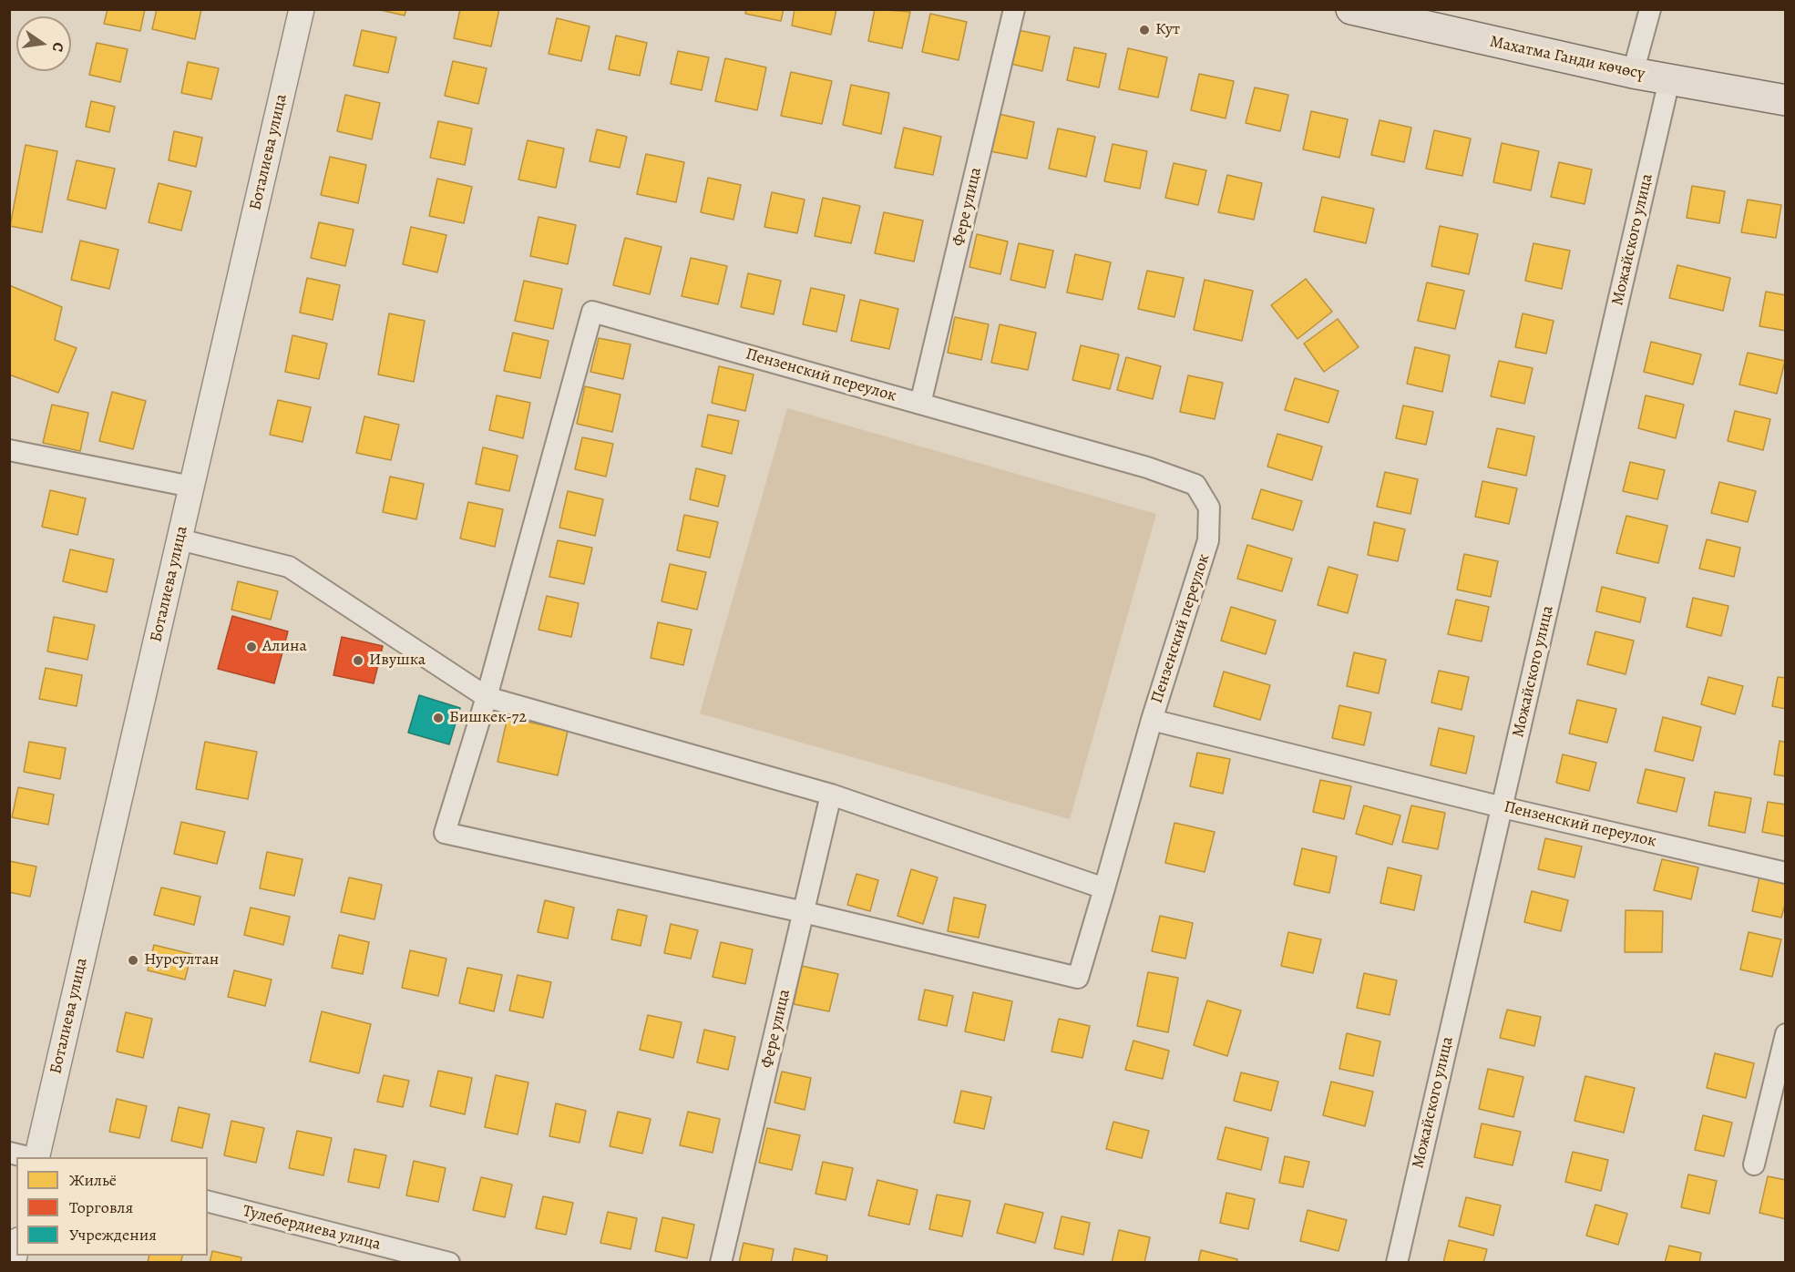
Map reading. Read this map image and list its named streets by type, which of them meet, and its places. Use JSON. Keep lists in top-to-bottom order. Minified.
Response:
{"streets":{"main road":["Махатма Ганди көчөсү"],"street":["Боталиева улица","Фере улица","Можайского улица","Пензенский переулок","Тулебердиева улица"]},"crossings":[["Махатма Ганди көчөсү","Можайского улица"],["Фере улица","Пензенский переулок"],["Можайского улица","Пензенский переулок"]],"places":["Кут","Алина","Ивушка","Бишкек-72","Нурсултан"],"legend":["Жильё","Торговля","Учреждения"],"north":"right"}
